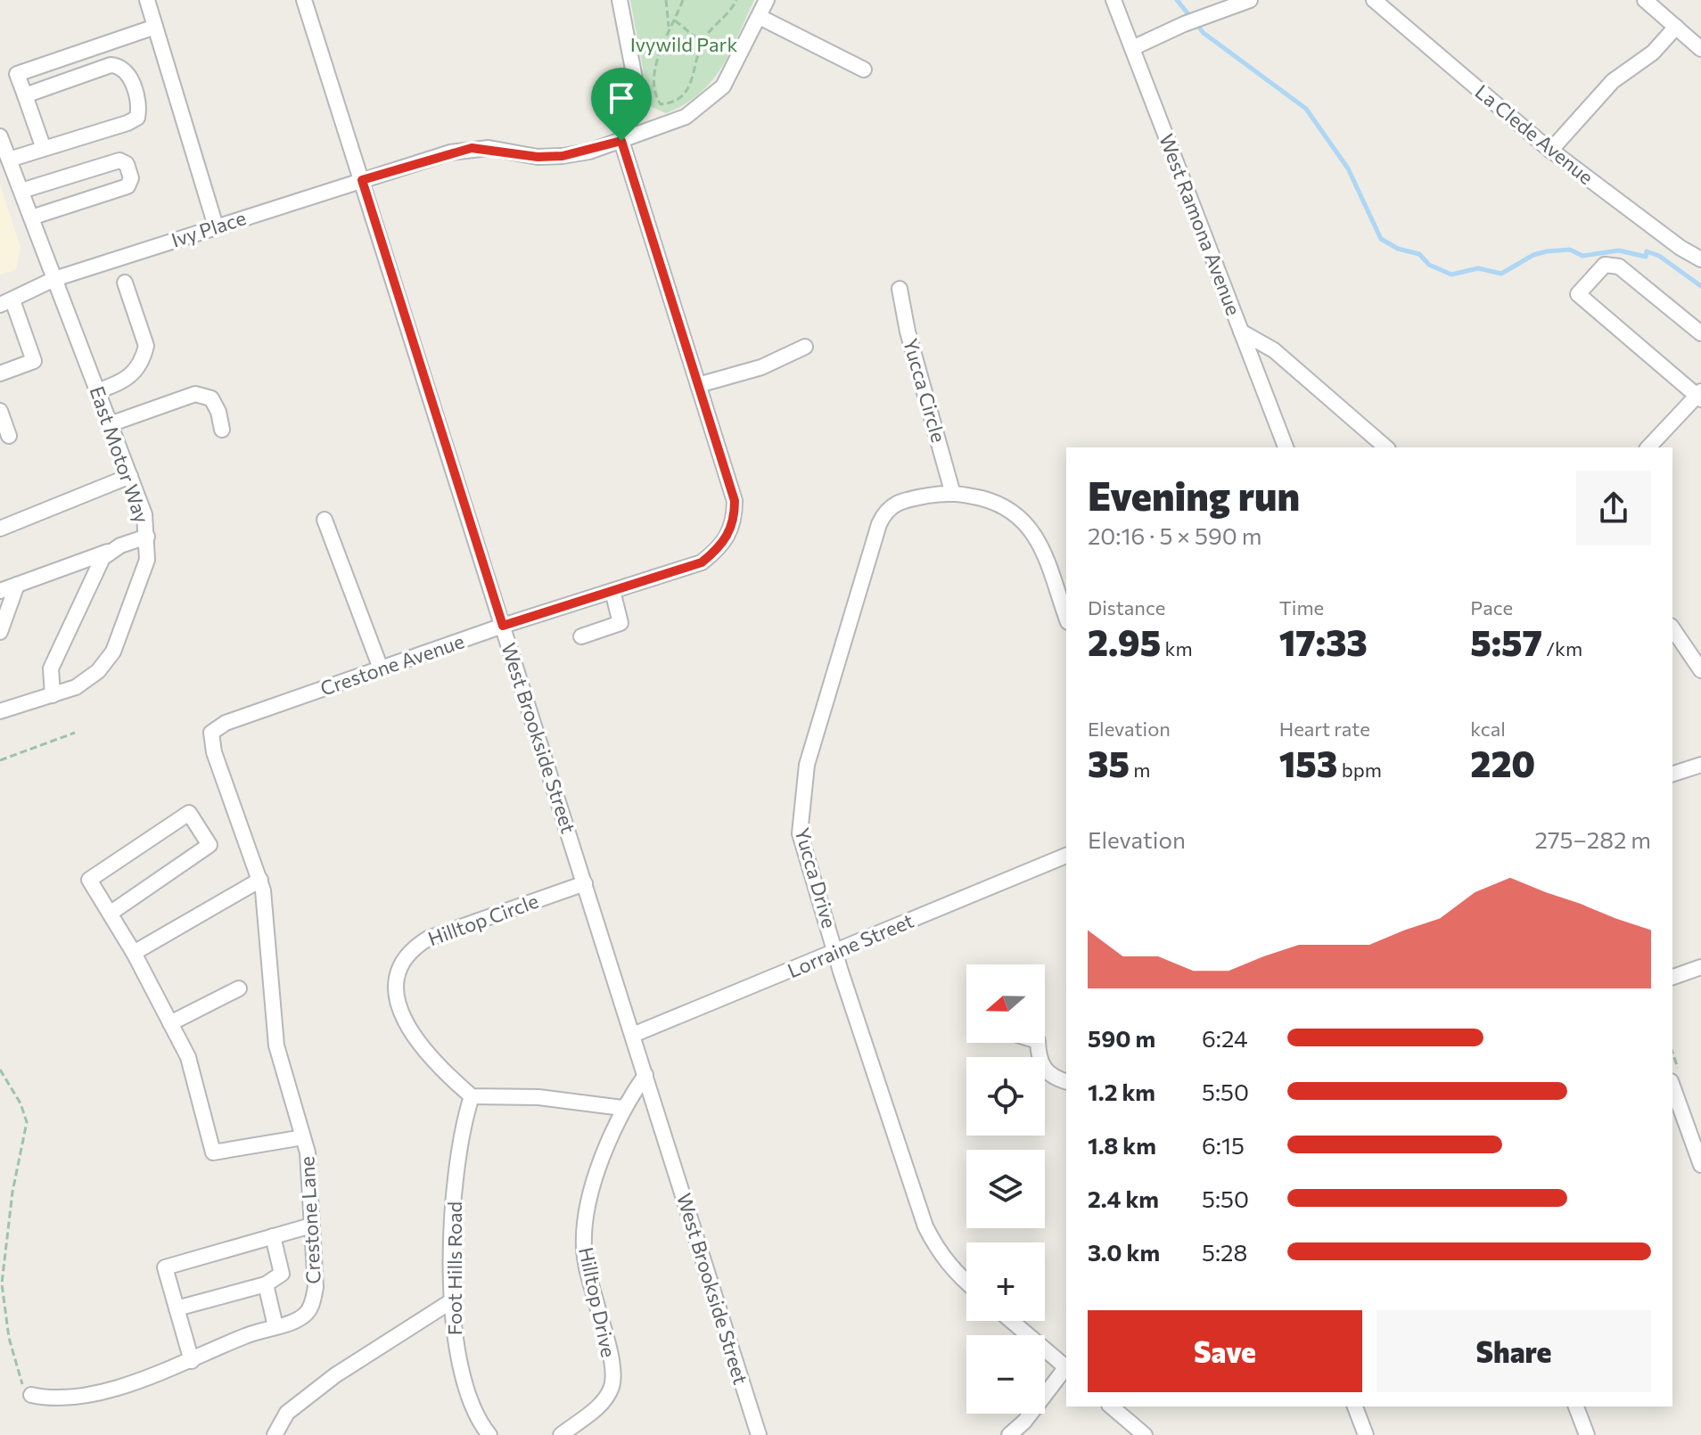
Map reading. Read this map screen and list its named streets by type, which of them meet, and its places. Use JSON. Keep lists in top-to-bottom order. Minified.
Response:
{"streets":{"street":["La Clede Avenue","West Ramona Avenue","Ivy Place","Yucca Circle","East Motor Way","Crestone Avenue","West Brookside Street","Yucca Drive","Hilltop Circle","Lorraine Street","Crestone Lane","Foot Hills Road","Hilltop Drive"]},"crossings":[["Ivy Place","East Motor Way"],["Ivy Place","West Brookside Street"],["Yucca Circle","Yucca Drive"],["Crestone Avenue","West Brookside Street"],["Crestone Avenue","Crestone Lane"],["West Brookside Street","Hilltop Circle"],["West Brookside Street","Lorraine Street"],["West Brookside Street","Hilltop Drive"],["Yucca Drive","Lorraine Street"],["Hilltop Circle","Foot Hills Road"]],"parks":["Ivywild Park"],"north":"left","page":{"heading":["Evening run","20:16 · 5 × 590 m"],"stats":[["Distance","2.95 km"],["Time","17:33"],["Pace","5:57 /km"],["Elevation","35 m"],["Heart rate","153 bpm"],["kcal","220"]],"chart":["Elevation","275–282 m"],"map_buttons":["+","−"],"list":[{"name":"590 m","note":"6:24"},{"name":"1.2 km","note":"5:50"},{"name":"1.8 km","note":"6:15"},{"name":"2.4 km","note":"5:50"},{"name":"3.0 km","note":"5:28"}],"buttons":["Save","Share"]}}
